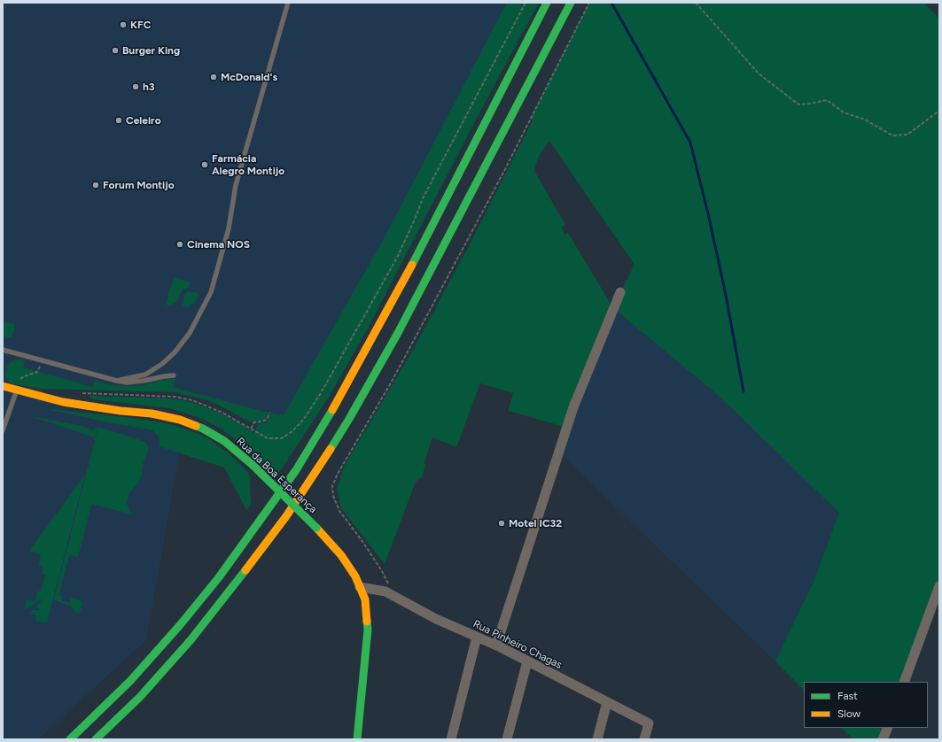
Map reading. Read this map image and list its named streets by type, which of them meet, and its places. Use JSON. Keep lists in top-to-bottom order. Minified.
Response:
{"streets":{"main road":["Rua da Boa Esperança"],"street":["Rua Pinheiro Chagas"]},"crossings":[["Rua da Boa Esperança","Rua Pinheiro Chagas"]],"places":["KFC","Burger King","McDonald's","h3","Celeiro","Farmácia Alegro Montijo","Forum Montijo","Cinema NOS","Motel IC32"],"legend":["Fast","Slow"]}
